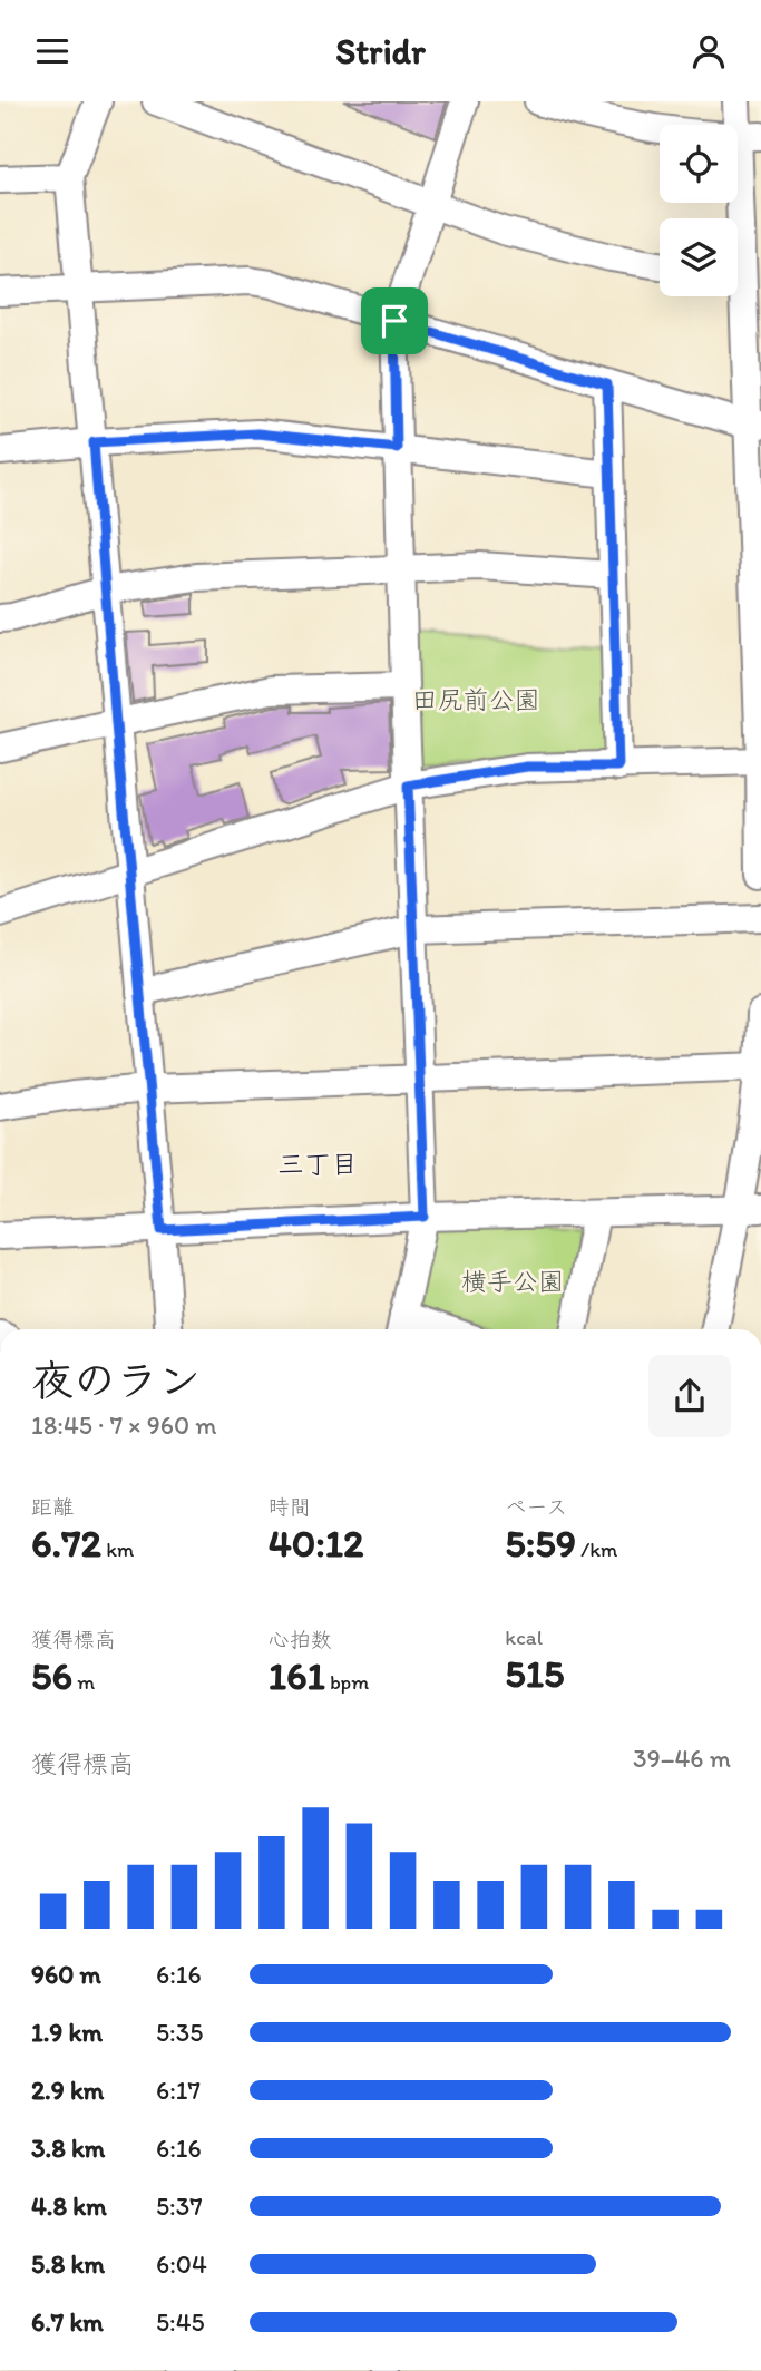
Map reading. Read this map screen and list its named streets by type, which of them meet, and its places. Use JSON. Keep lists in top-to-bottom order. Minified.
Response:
{"districts":["三丁目"],"parks":["田尻前公園","横手公園"],"page":{"header":"Stridr","heading":["夜のラン","18:45 · 7 × 960 m"],"stats":[["距離","6.72 km"],["時間","40:12"],["ペース","5:59 /km"],["獲得標高","56 m"],["心拍数","161 bpm"],["kcal","515"]],"chart":["獲得標高","39–46 m"],"list":[{"name":"960 m","note":"6:16"},{"name":"1.9 km","note":"5:35"},{"name":"2.9 km","note":"6:17"},{"name":"3.8 km","note":"6:16"},{"name":"4.8 km","note":"5:37"},{"name":"5.8 km","note":"6:04"},{"name":"6.7 km","note":"5:45"}]}}
